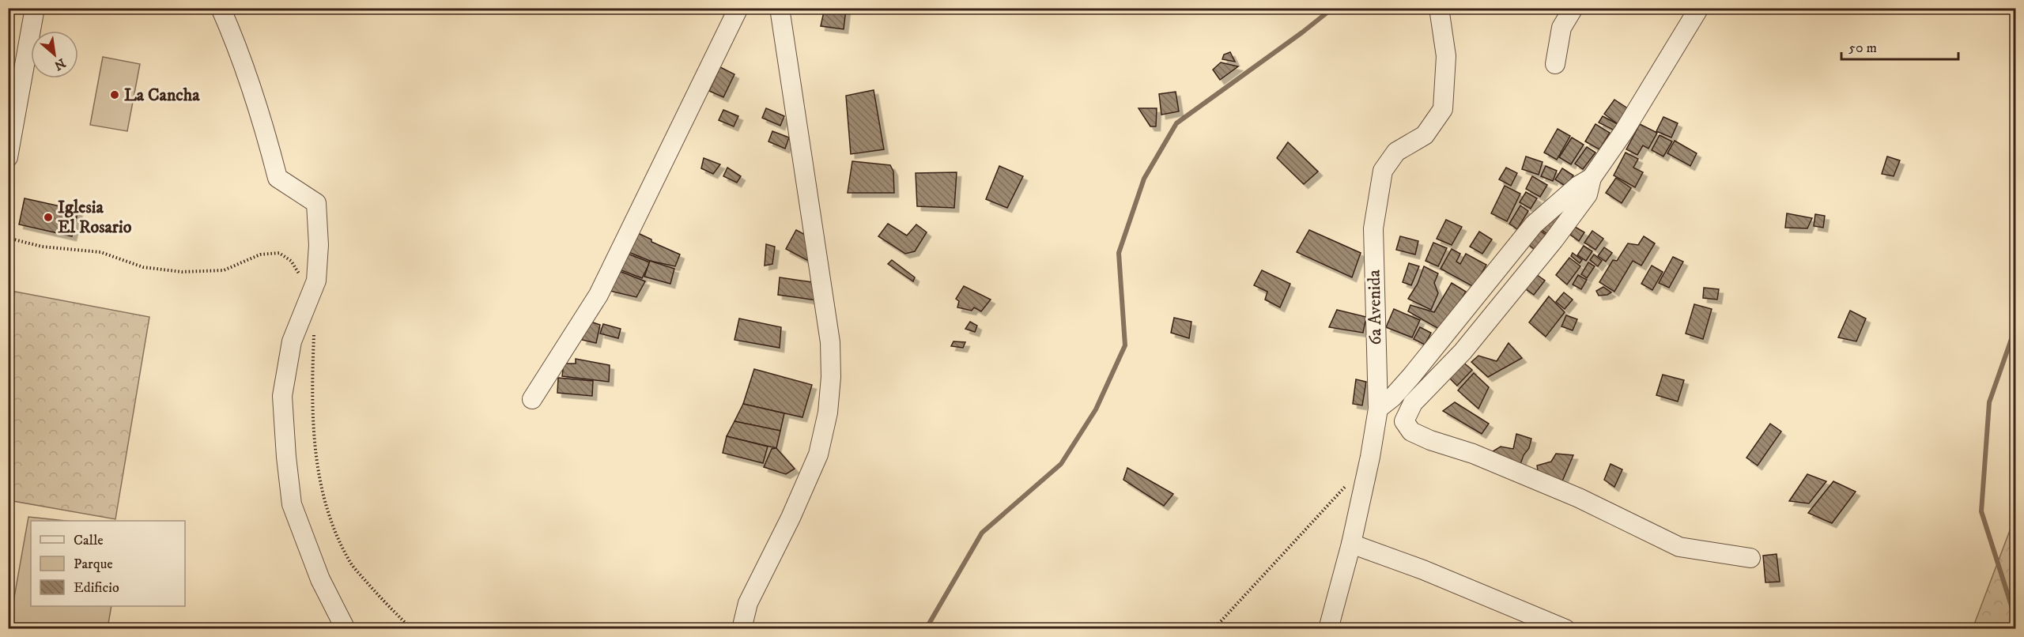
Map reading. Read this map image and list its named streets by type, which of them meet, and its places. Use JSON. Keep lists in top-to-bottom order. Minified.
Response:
{"streets":{"street":["6a Avenida"]},"places":["La Cancha","Iglesia El Rosario"],"legend":["Calle","Parque","Edificio"],"scale_bar":"50 m","north":"bottom right"}
